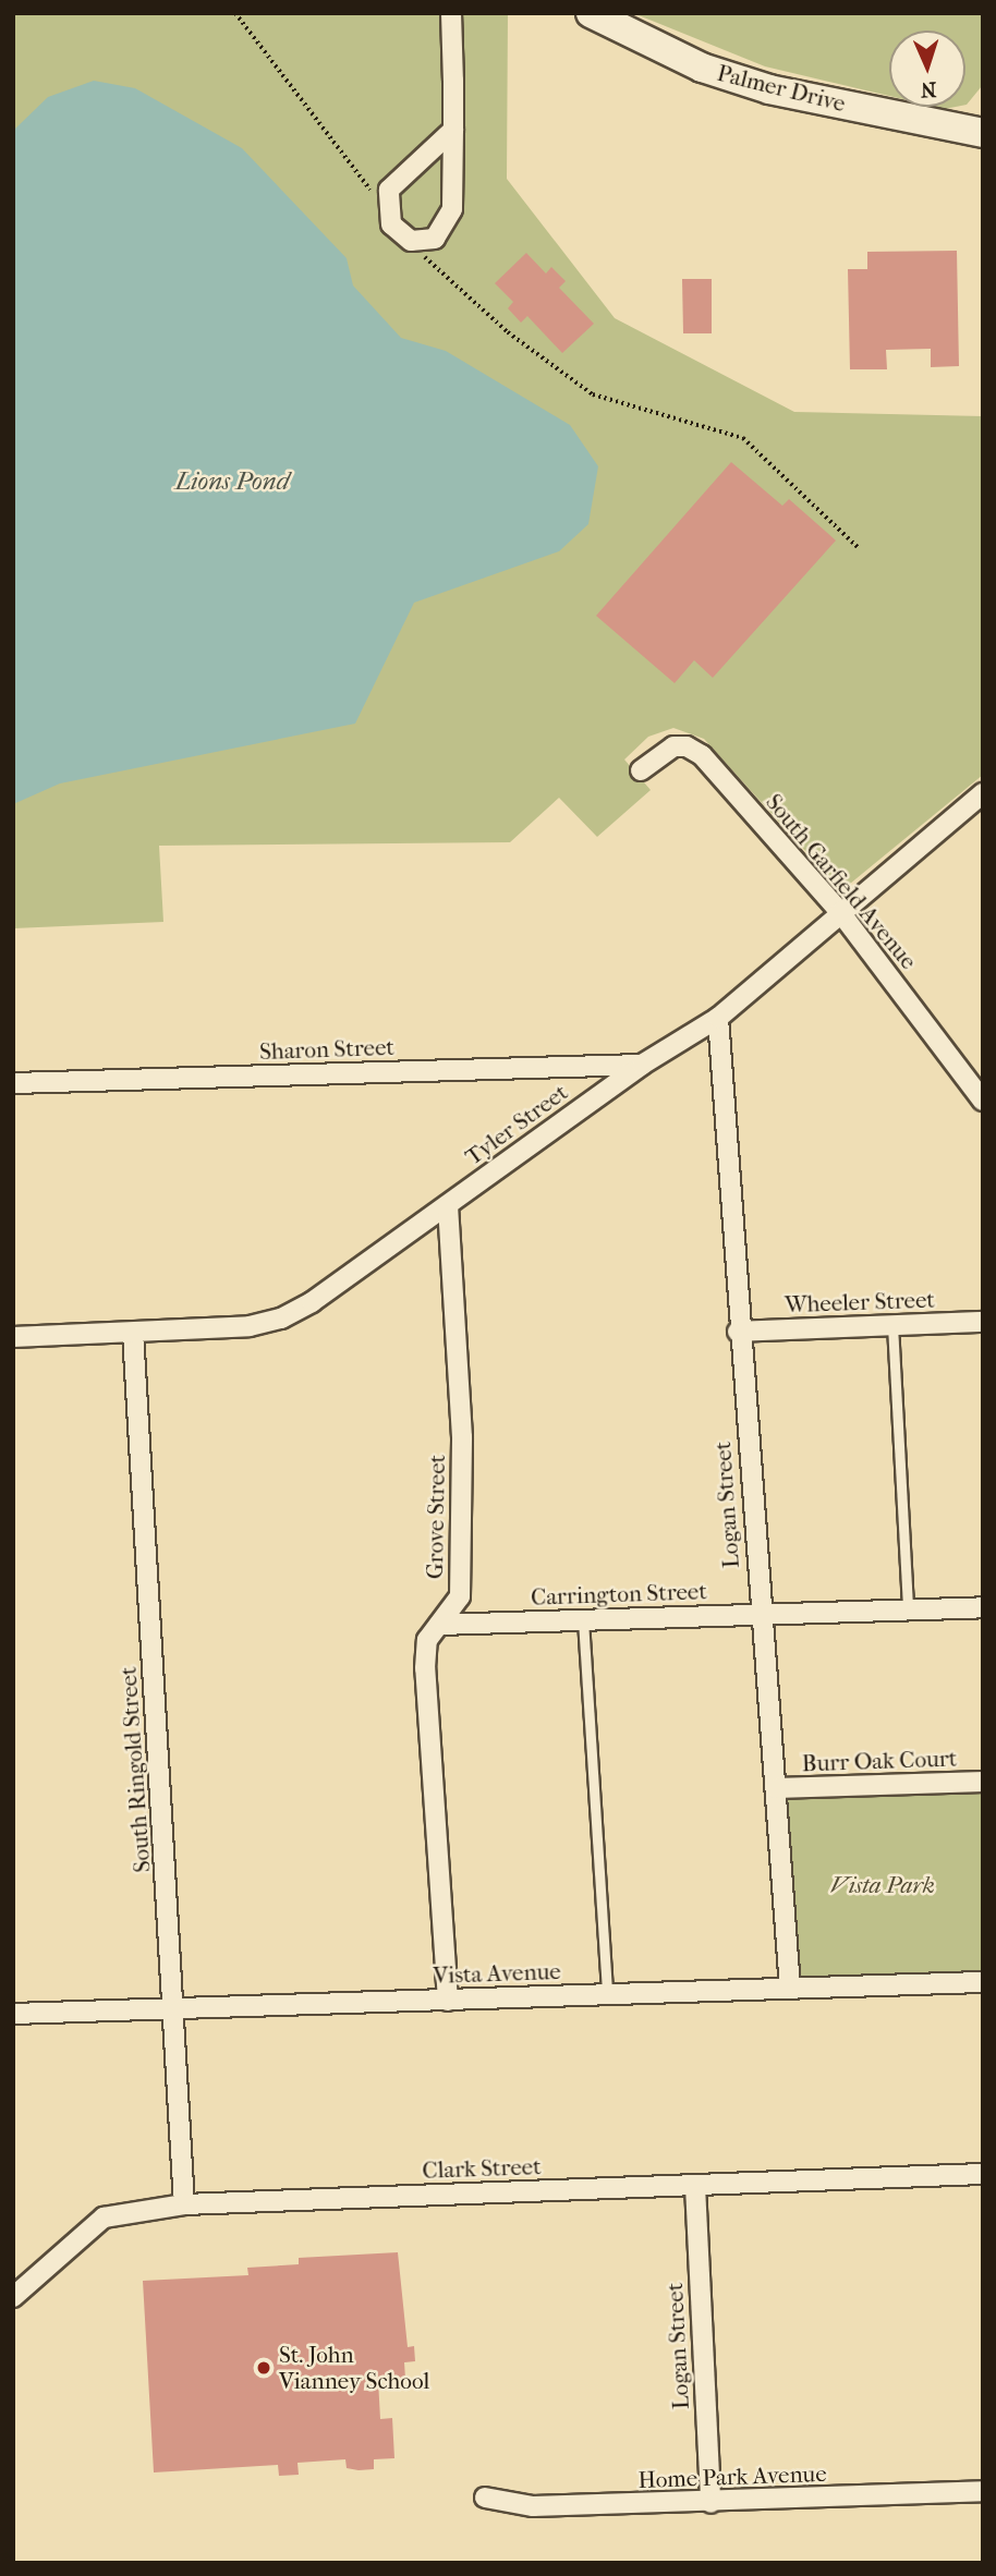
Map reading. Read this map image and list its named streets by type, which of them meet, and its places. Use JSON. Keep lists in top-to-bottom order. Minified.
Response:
{"streets":{"street":["Palmer Drive","South Garfield Avenue","Sharon Street","Tyler Street","Wheeler Street","Logan Street","Grove Street","Carrington Street","Burr Oak Court","South Ringold Street","Vista Avenue","Clark Street","Home Park Avenue"]},"crossings":[["South Garfield Avenue","Tyler Street"],["Sharon Street","Tyler Street"],["Tyler Street","Logan Street"],["Tyler Street","Grove Street"],["Tyler Street","South Ringold Street"],["Wheeler Street","Logan Street"],["Logan Street","Carrington Street"],["Logan Street","Burr Oak Court"],["Logan Street","Vista Avenue"],["Logan Street","Clark Street"],["Logan Street","Home Park Avenue"],["Grove Street","Carrington Street"],["Grove Street","Vista Avenue"],["South Ringold Street","Vista Avenue"],["South Ringold Street","Clark Street"]],"water":["Lions Pond"],"parks":["Vista Park"],"places":["St. John Vianney School"],"north":"bottom"}
